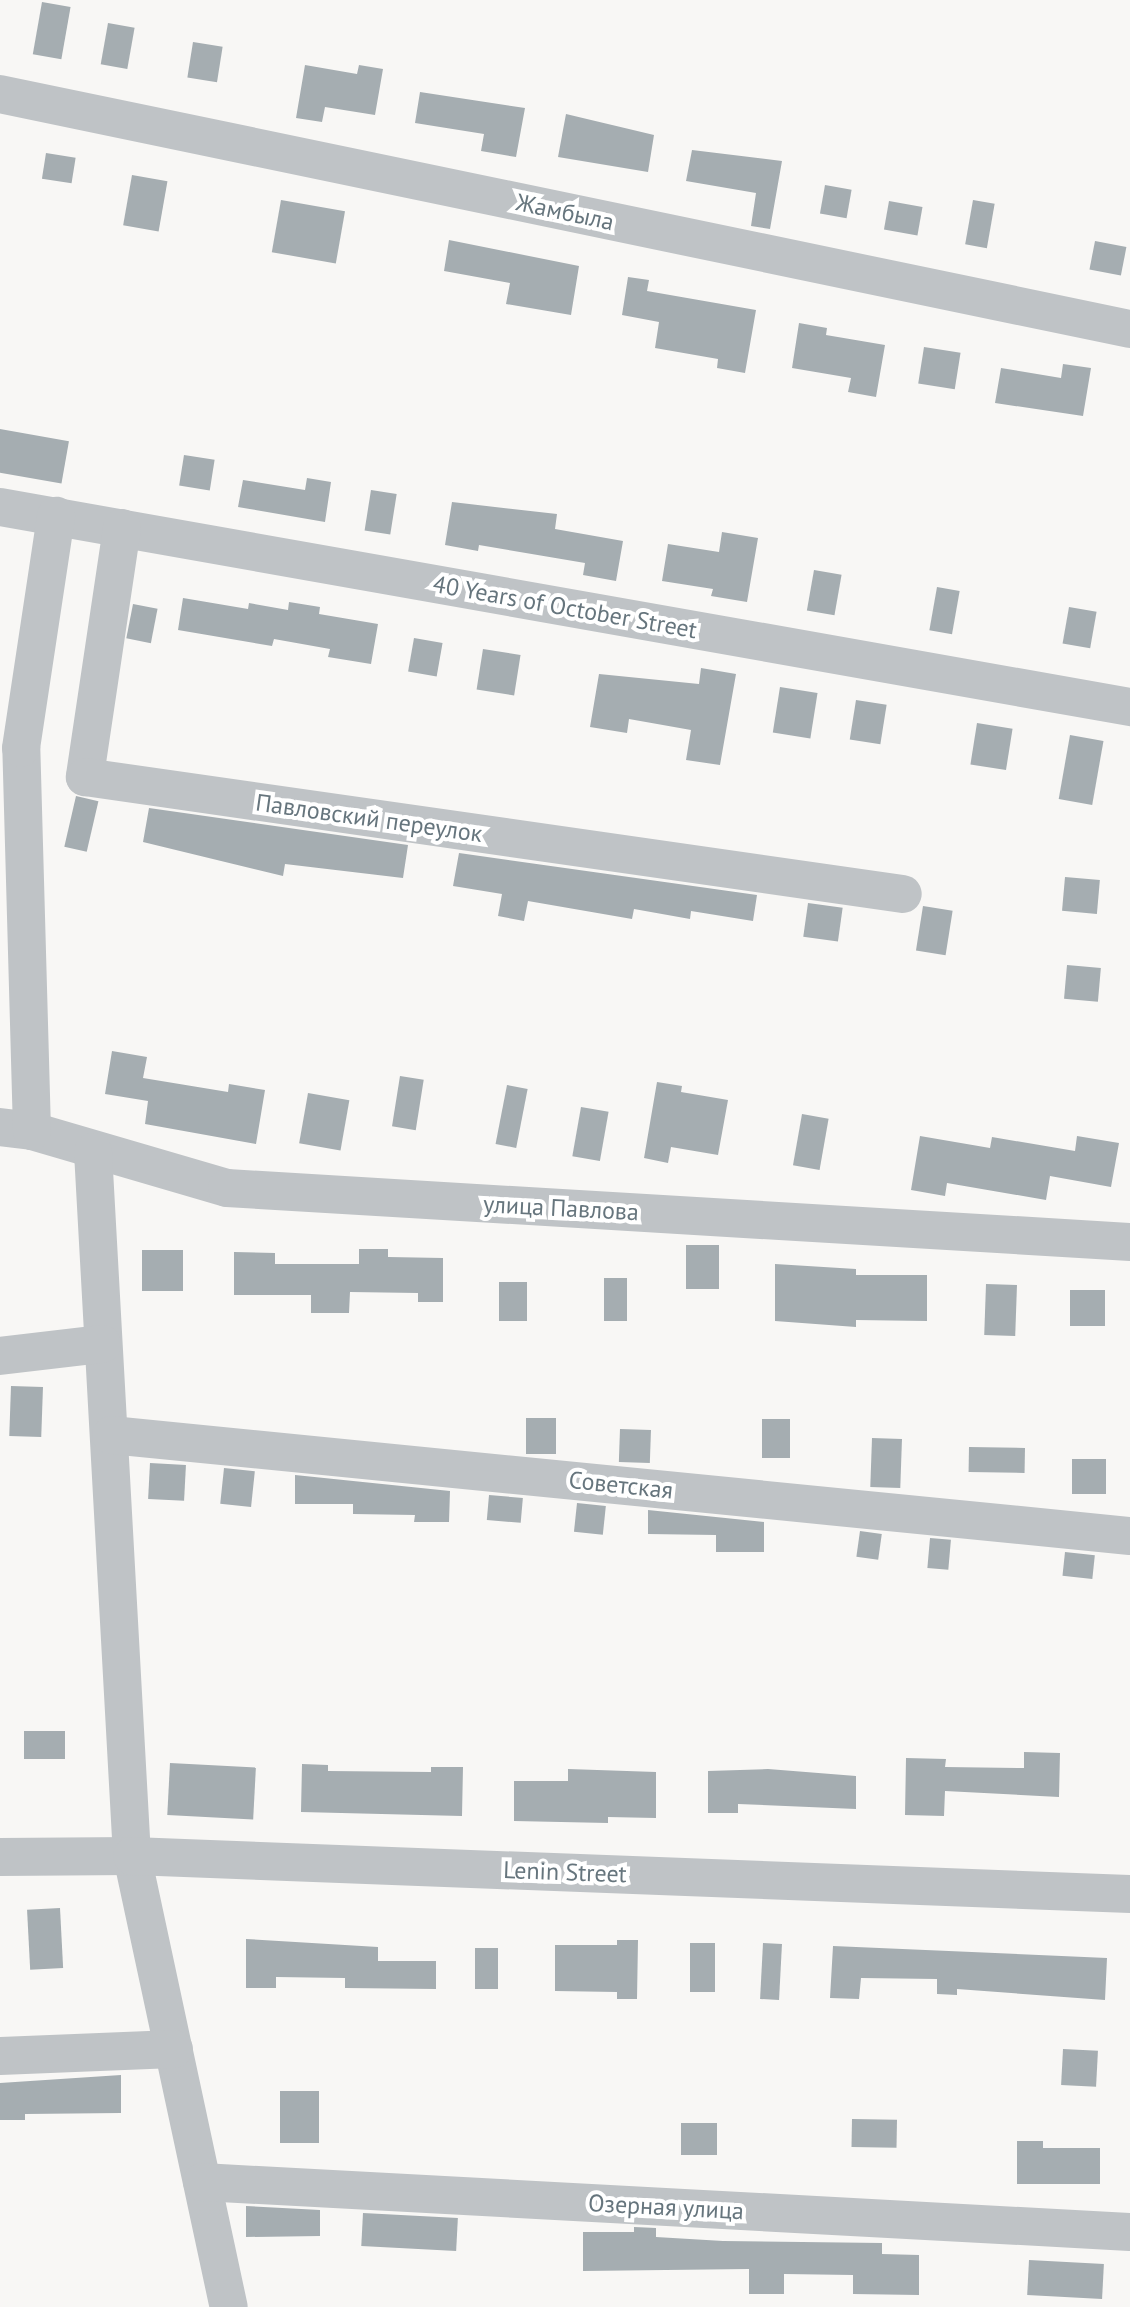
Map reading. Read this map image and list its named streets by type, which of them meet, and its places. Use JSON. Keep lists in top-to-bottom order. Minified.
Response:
{"streets":{"street":["Жамбыла","40 Years of October Street","Павловский переулок","улица Павлова","Советская","Lenin Street","Озерная улица"]},"crossings":[["40 Years of October Street","Павловский переулок"]]}
